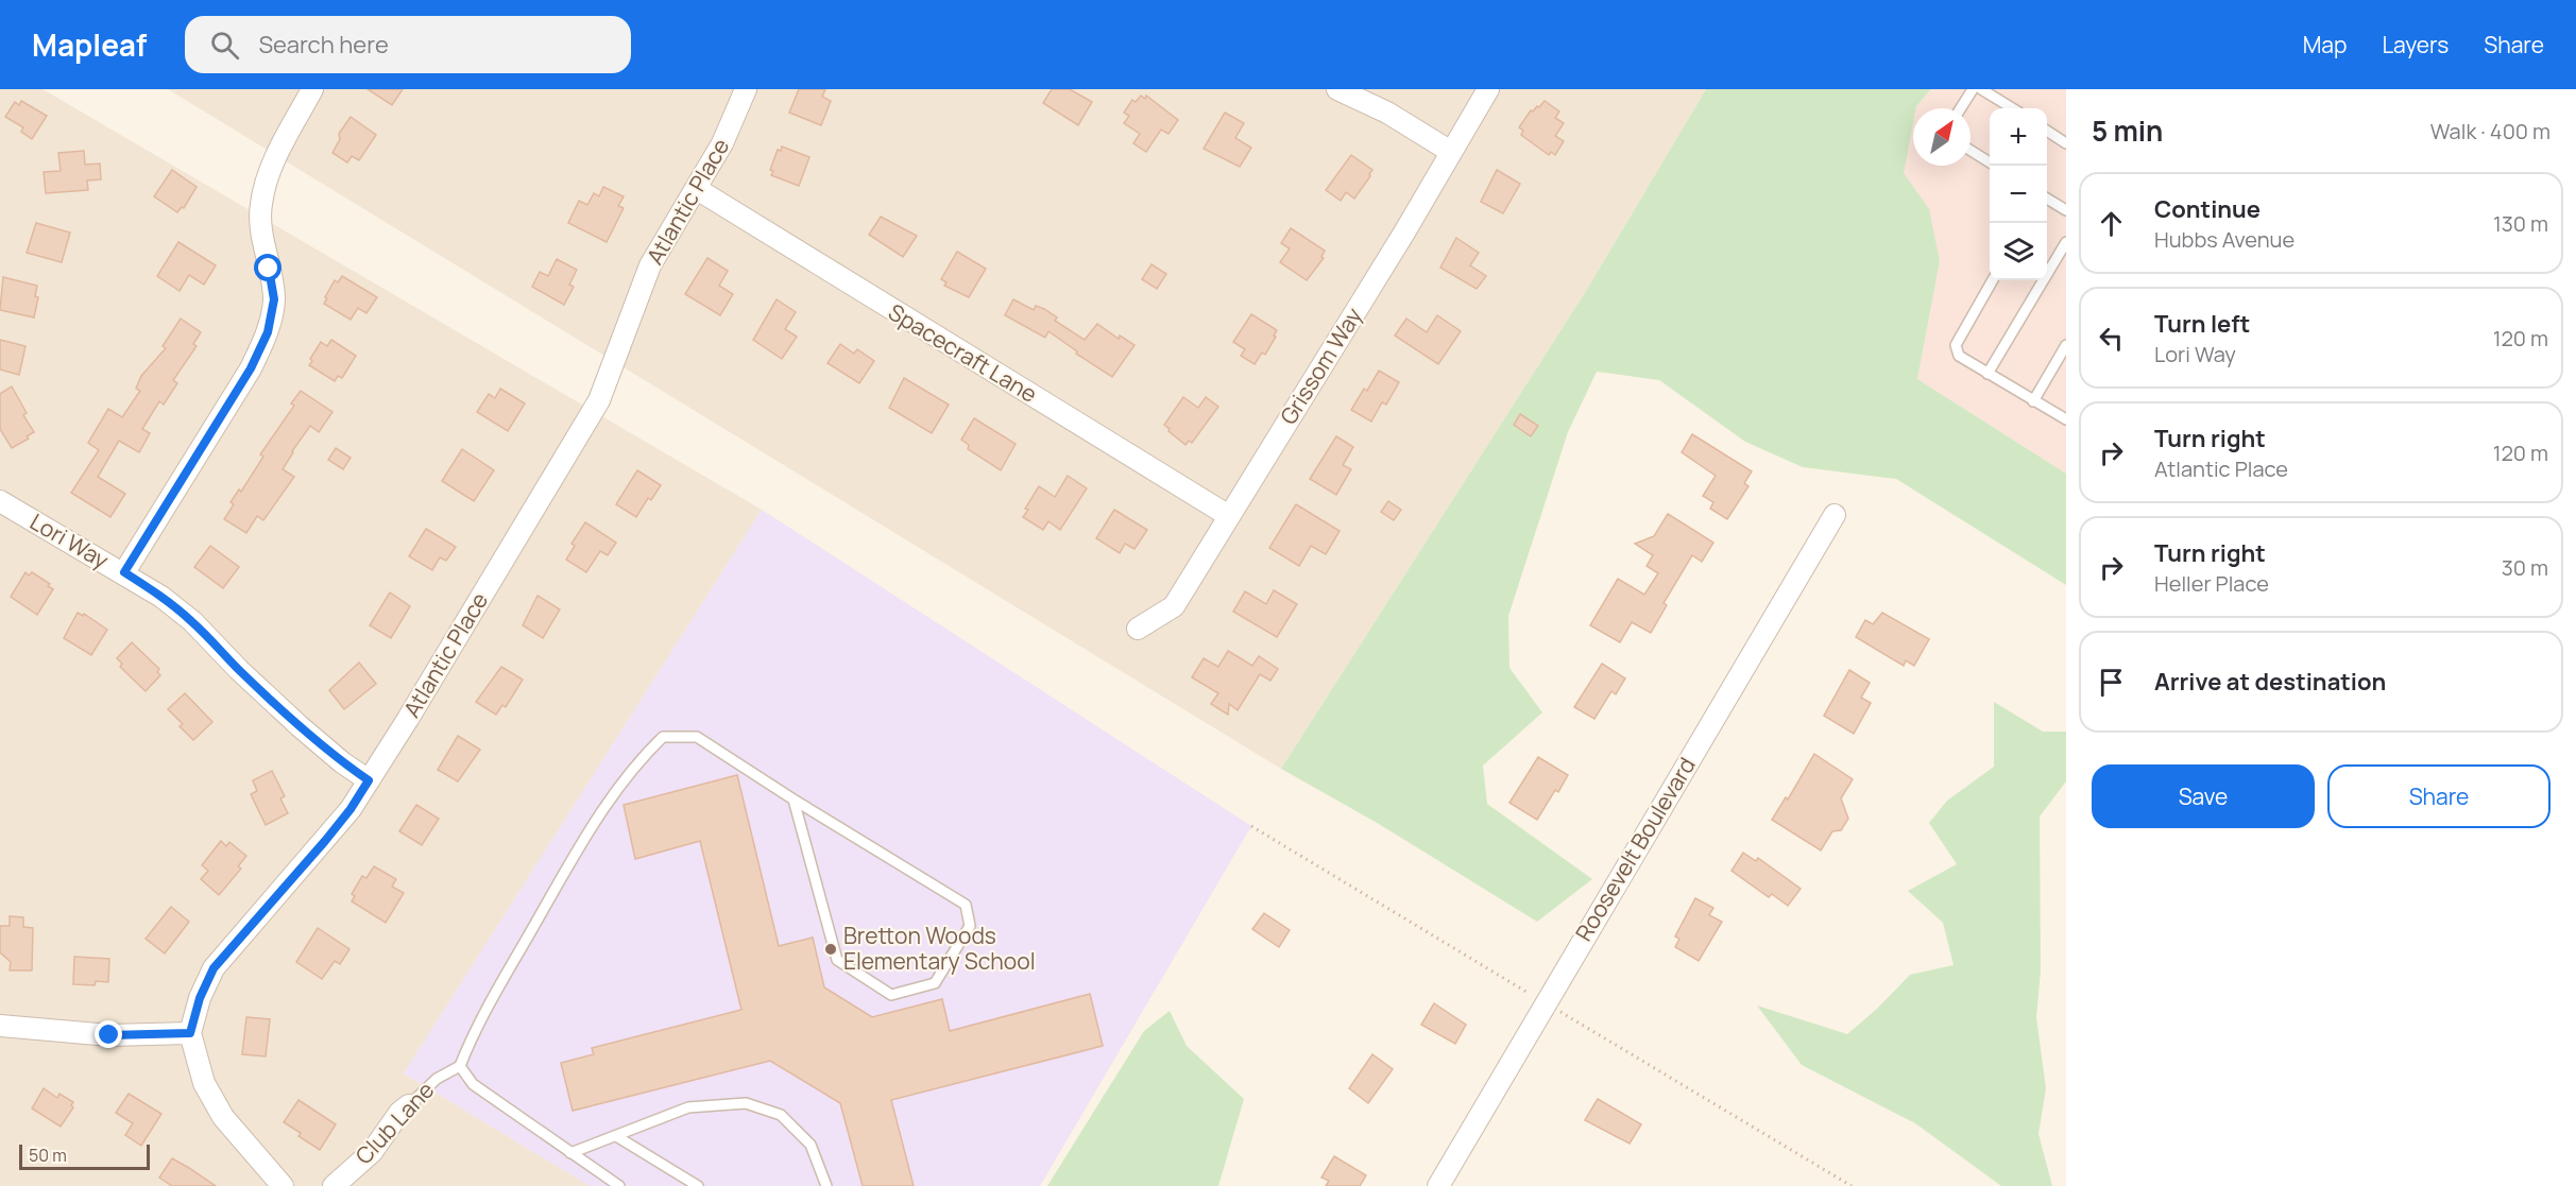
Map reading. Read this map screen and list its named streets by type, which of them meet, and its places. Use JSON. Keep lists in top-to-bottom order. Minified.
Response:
{"streets":{"street":["Atlantic Place","Spacecraft Lane","Grissom Way","Lori Way","Roosevelt Boulevard","Club Lane"]},"crossings":[["Atlantic Place","Spacecraft Lane"],["Atlantic Place","Lori Way"],["Spacecraft Lane","Grissom Way"]],"places":["Bretton Woods Elementary School"],"scale_bar":"50 m","north":"top right","page":{"header":"Mapleaf","search":"Search here","nav":["Map","Layers","Share"],"heading":["5 min","Walk · 400 m"],"map_buttons":["+","−"],"list":[["Continue","Hubbs Avenue","130 m"],["Turn left","Lori Way","120 m"],["Turn right","Atlantic Place","120 m"],["Turn right","Heller Place","30 m"],"Arrive at destination"],"buttons":["Save","Share"],"scale":"50 m"}}
